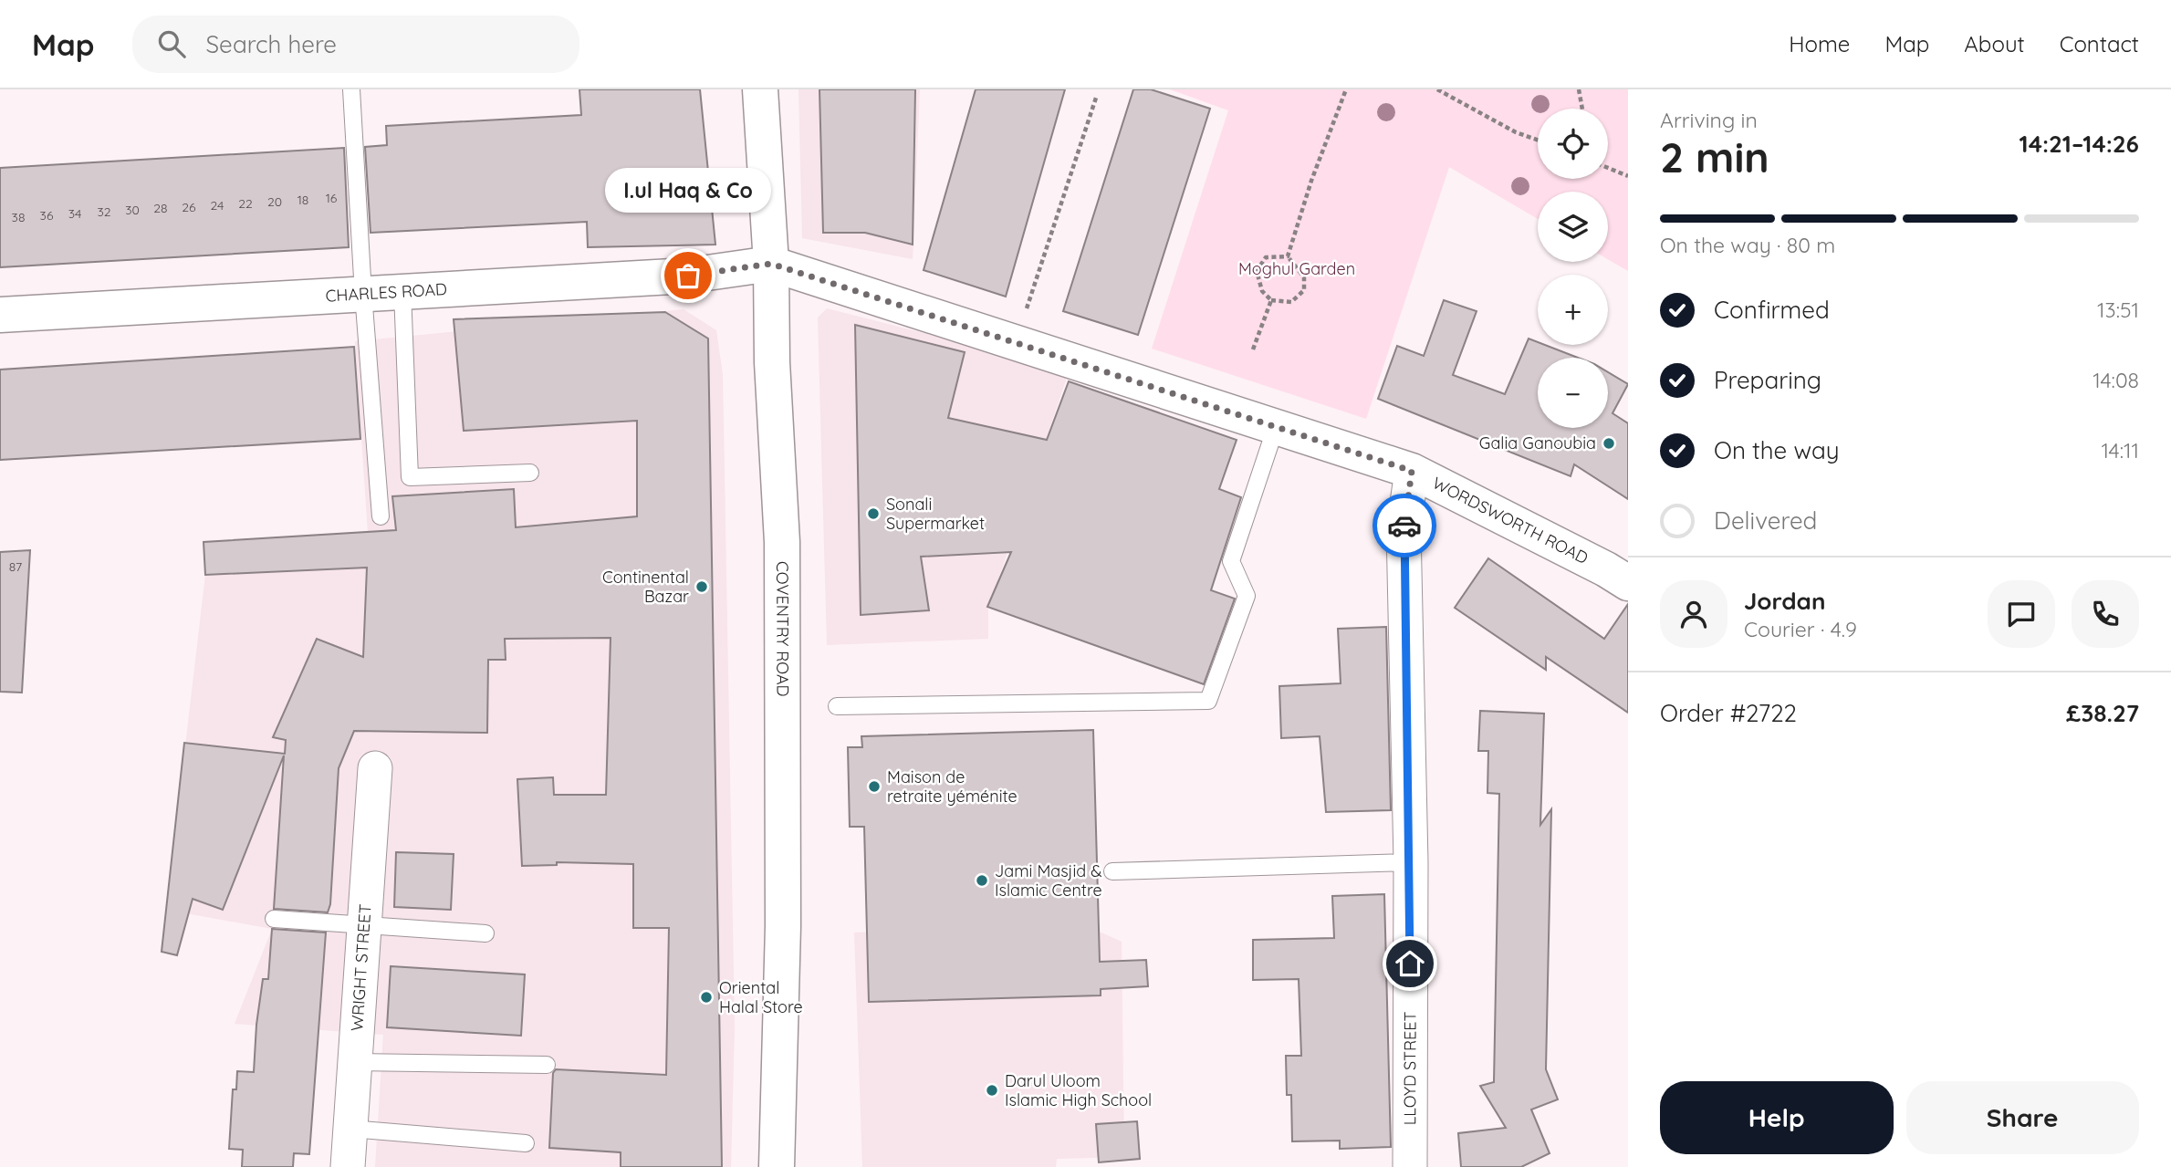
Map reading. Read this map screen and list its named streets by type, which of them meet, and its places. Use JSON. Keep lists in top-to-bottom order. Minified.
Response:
{"streets":{"street":["CHARLES ROAD","WORDSWORTH ROAD","COVENTRY ROAD","WRIGHT STREET","LLOYD STREET"]},"crossings":[["CHARLES ROAD","WORDSWORTH ROAD"],["CHARLES ROAD","COVENTRY ROAD"],["WORDSWORTH ROAD","COVENTRY ROAD"],["WORDSWORTH ROAD","LLOYD STREET"]],"parks":["Moghul Garden"],"places":["I.ul Haq & Co","Galia Ganoubia","Sonali Supermarket","Continental Bazar","Maison de retraite yéménite","Jami Masjid & Islamic Centre","Oriental Halal Store","Darul Uloom Islamic High School"],"house_numbers":["16","18","20","22","24","26","28","30","32","34","36","38","87"],"page":{"header":"Map","search":"Search here","nav":["Home","Map","About","Contact"],"heading":["2 min","Arriving in","14:21–14:26"],"panel":["Jordan","Courier · 4.9","Order #2722","£38.27"],"map_buttons":["+","−"],"bubble":"I.ul Haq & Co","bar":"On the way · 80 m","list":[["Confirmed","13:51"],["Preparing","14:08"],["On the way","14:11"],"Delivered"],"buttons":["Help","Share"]}}
